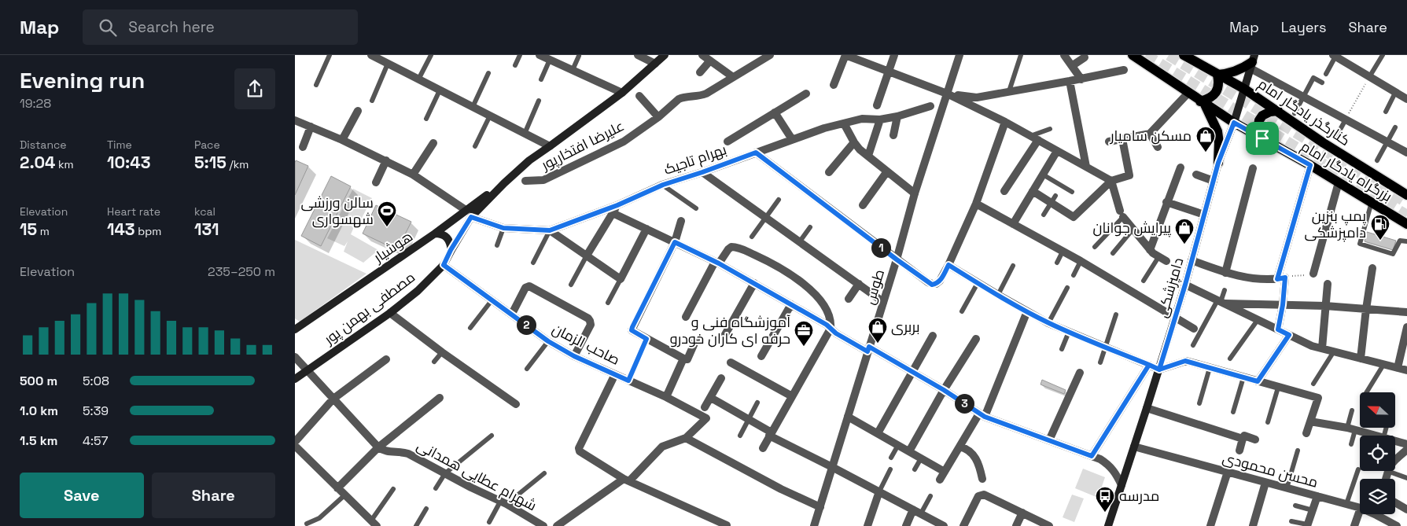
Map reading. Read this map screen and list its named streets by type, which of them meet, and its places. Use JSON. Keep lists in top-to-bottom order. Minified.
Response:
{"streets":{"main road":["کنارگذر یادگار امام","بزرگراه یادگار امام","هوشیار","دامپزشکی","مصطفی بهمن پور"],"street":["علیرضا افتخارپور","بهرام تاجیک","طوس","صاحب الزمان","محسن محمودی","شهرام عطایی همدانی"]},"crossings":[["کنارگذر یادگار امام","دامپزشکی"],["بهرام تاجیک","هوشیار"],["بهرام تاجیک","مصطفی بهمن پور"],["بزرگراه یادگار امام","دامپزشکی"],["هوشیار","مصطفی بهمن پور"],["دامپزشکی","محسن محمودی"],["مصطفی بهمن پور","صاحب الزمان"]],"places":{"shop":["مسکن سامیار","پیرایش جوانان","بربری"],"sports":["سالن ورزشی شهسواری"],"fuel station":["پمپ بنزین دامپزشکی"],"office":["آموزشگاه فنی و حرفه ای کاران خودرو"],"bus stop":["مدرسه"]},"north":"left","page":{"header":"Map","search":"Search here","nav":["Map","Layers","Share"],"heading":["Evening run","19:28"],"stats":[["Distance","2.04 km"],["Time","10:43"],["Pace","5:15 /km"],["Elevation","15 m"],["Heart rate","143 bpm"],["kcal","131"]],"pins":["1","2","3"],"chart":["Elevation","235–250 m"],"list":[{"name":"500 m","note":"5:08"},{"name":"1.0 km","note":"5:39"},{"name":"1.5 km","note":"4:57"}],"buttons":["Save","Share"]}}
